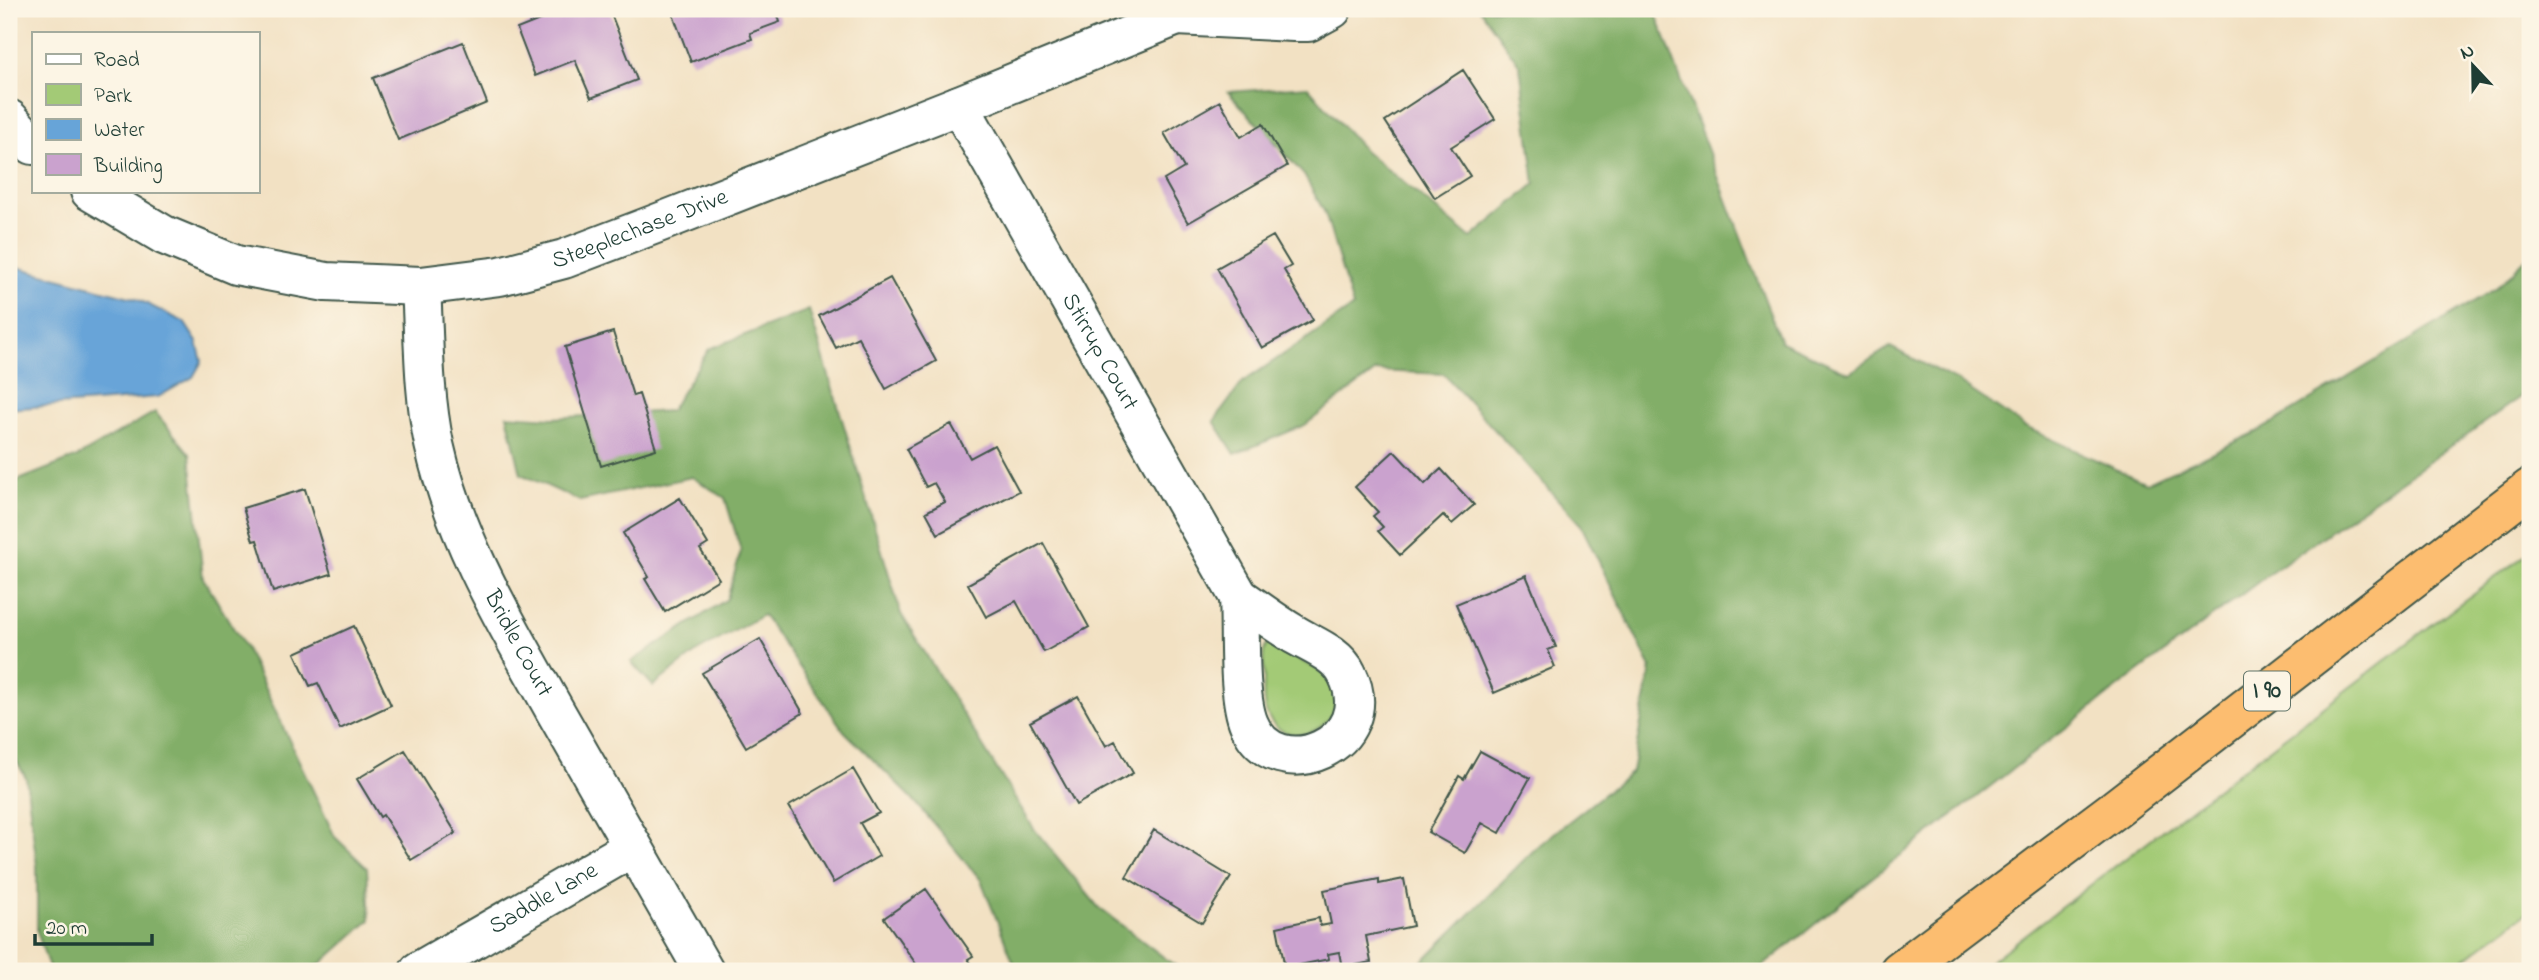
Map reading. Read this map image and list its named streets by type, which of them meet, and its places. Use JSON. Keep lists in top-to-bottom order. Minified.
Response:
{"streets":{"highway":["I 90"],"street":["Steeplechase Drive","Stirrup Court","Bridle Court","Saddle Lane"]},"crossings":[["Steeplechase Drive","Stirrup Court"],["Steeplechase Drive","Bridle Court"],["Bridle Court","Saddle Lane"]],"legend":["Road","Park","Water","Building"],"scale_bar":"20 m","north":"top"}
